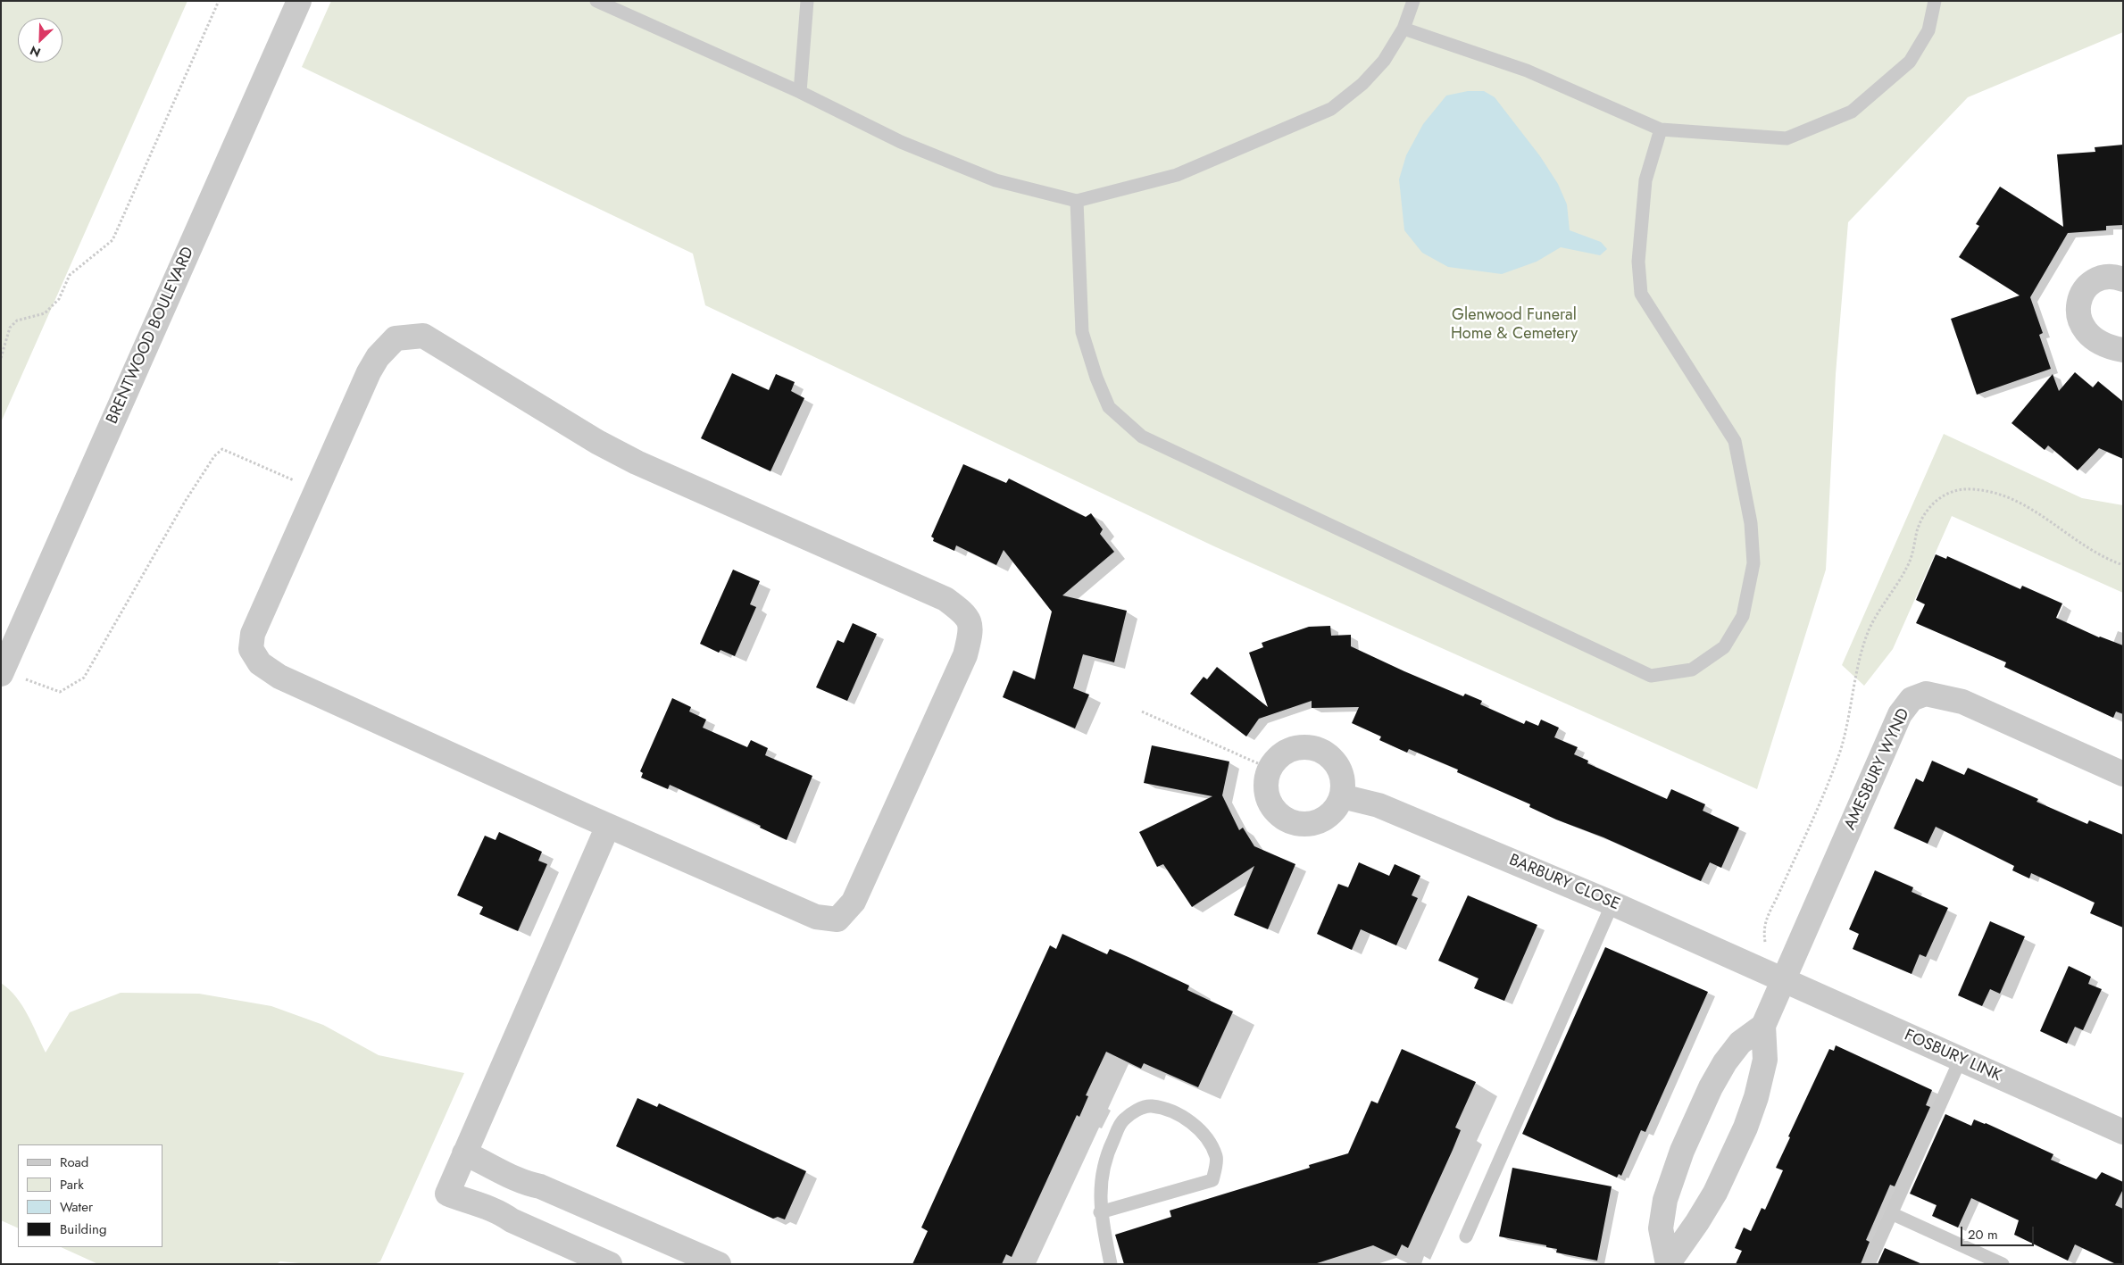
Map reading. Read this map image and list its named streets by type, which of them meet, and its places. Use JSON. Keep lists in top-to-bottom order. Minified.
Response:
{"streets":{"street":["BRENTWOOD BOULEVARD","AMESBURY WYND","BARBURY CLOSE","FOSBURY LINK"]},"crossings":[["AMESBURY WYND","BARBURY CLOSE"],["AMESBURY WYND","FOSBURY LINK"],["BARBURY CLOSE","FOSBURY LINK"]],"parks":["Glenwood Funeral Home & Cemetery"],"legend":["Road","Park","Water","Building"],"scale_bar":"20 m","north":"bottom left"}
